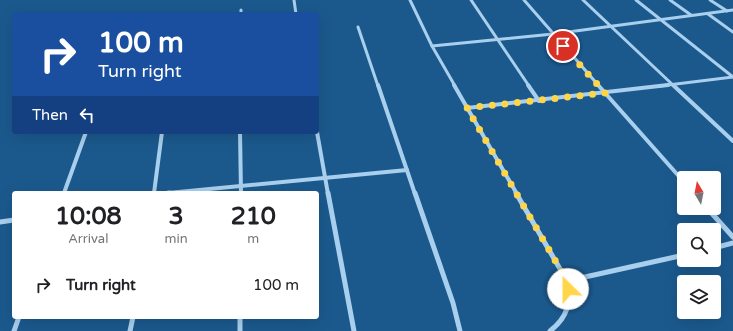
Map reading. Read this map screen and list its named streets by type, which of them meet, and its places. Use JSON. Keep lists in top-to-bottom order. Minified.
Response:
{"north":"top","page":{"turn":["100 m","Turn right"],"then":"Then","eta":["10:08","Arrival","3","min","210","m"],"list":[{"name":"Turn right","value":"100 m"}]}}
